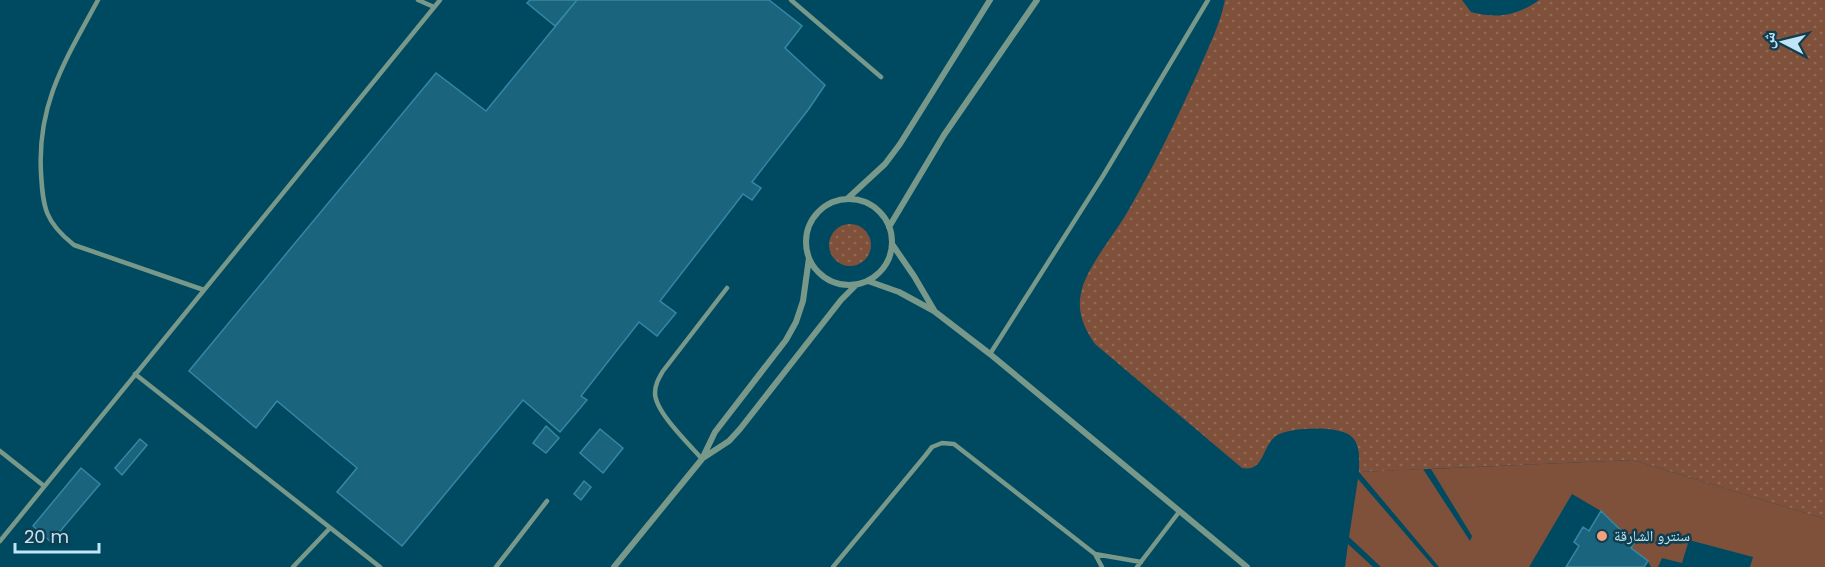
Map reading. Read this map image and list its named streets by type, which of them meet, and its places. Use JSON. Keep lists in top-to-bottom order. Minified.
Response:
{"places":["سنترو الشارقة"],"scale_bar":"20 m","north":"left"}
